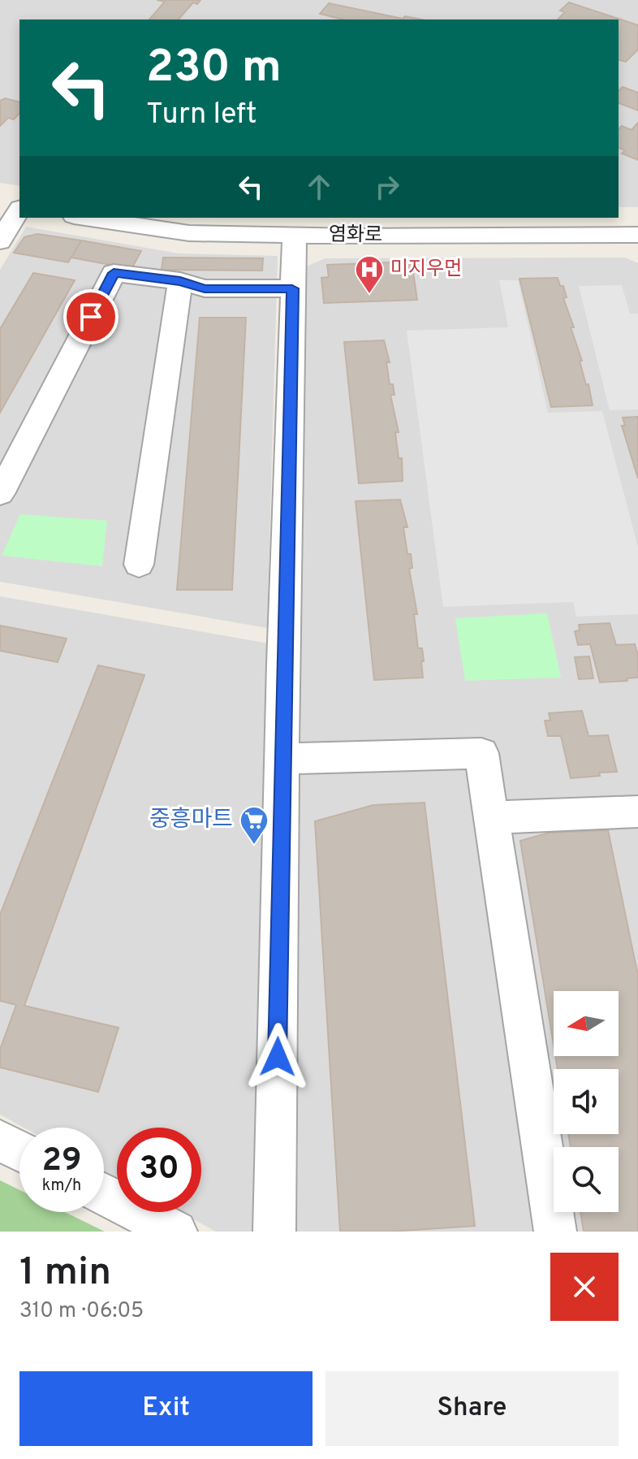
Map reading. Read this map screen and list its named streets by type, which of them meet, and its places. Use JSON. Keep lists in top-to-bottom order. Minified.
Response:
{"streets":{"street":["염화로"]},"places":{"hospital":["미지우먼"],"supermarket":["중흥마트"]},"north":"left","page":{"turn":["230 m","Turn left"],"speed":"29 km/h","limit":"30","heading":["1 min","310 m · 06:05"],"buttons":["Exit","Share"]}}
